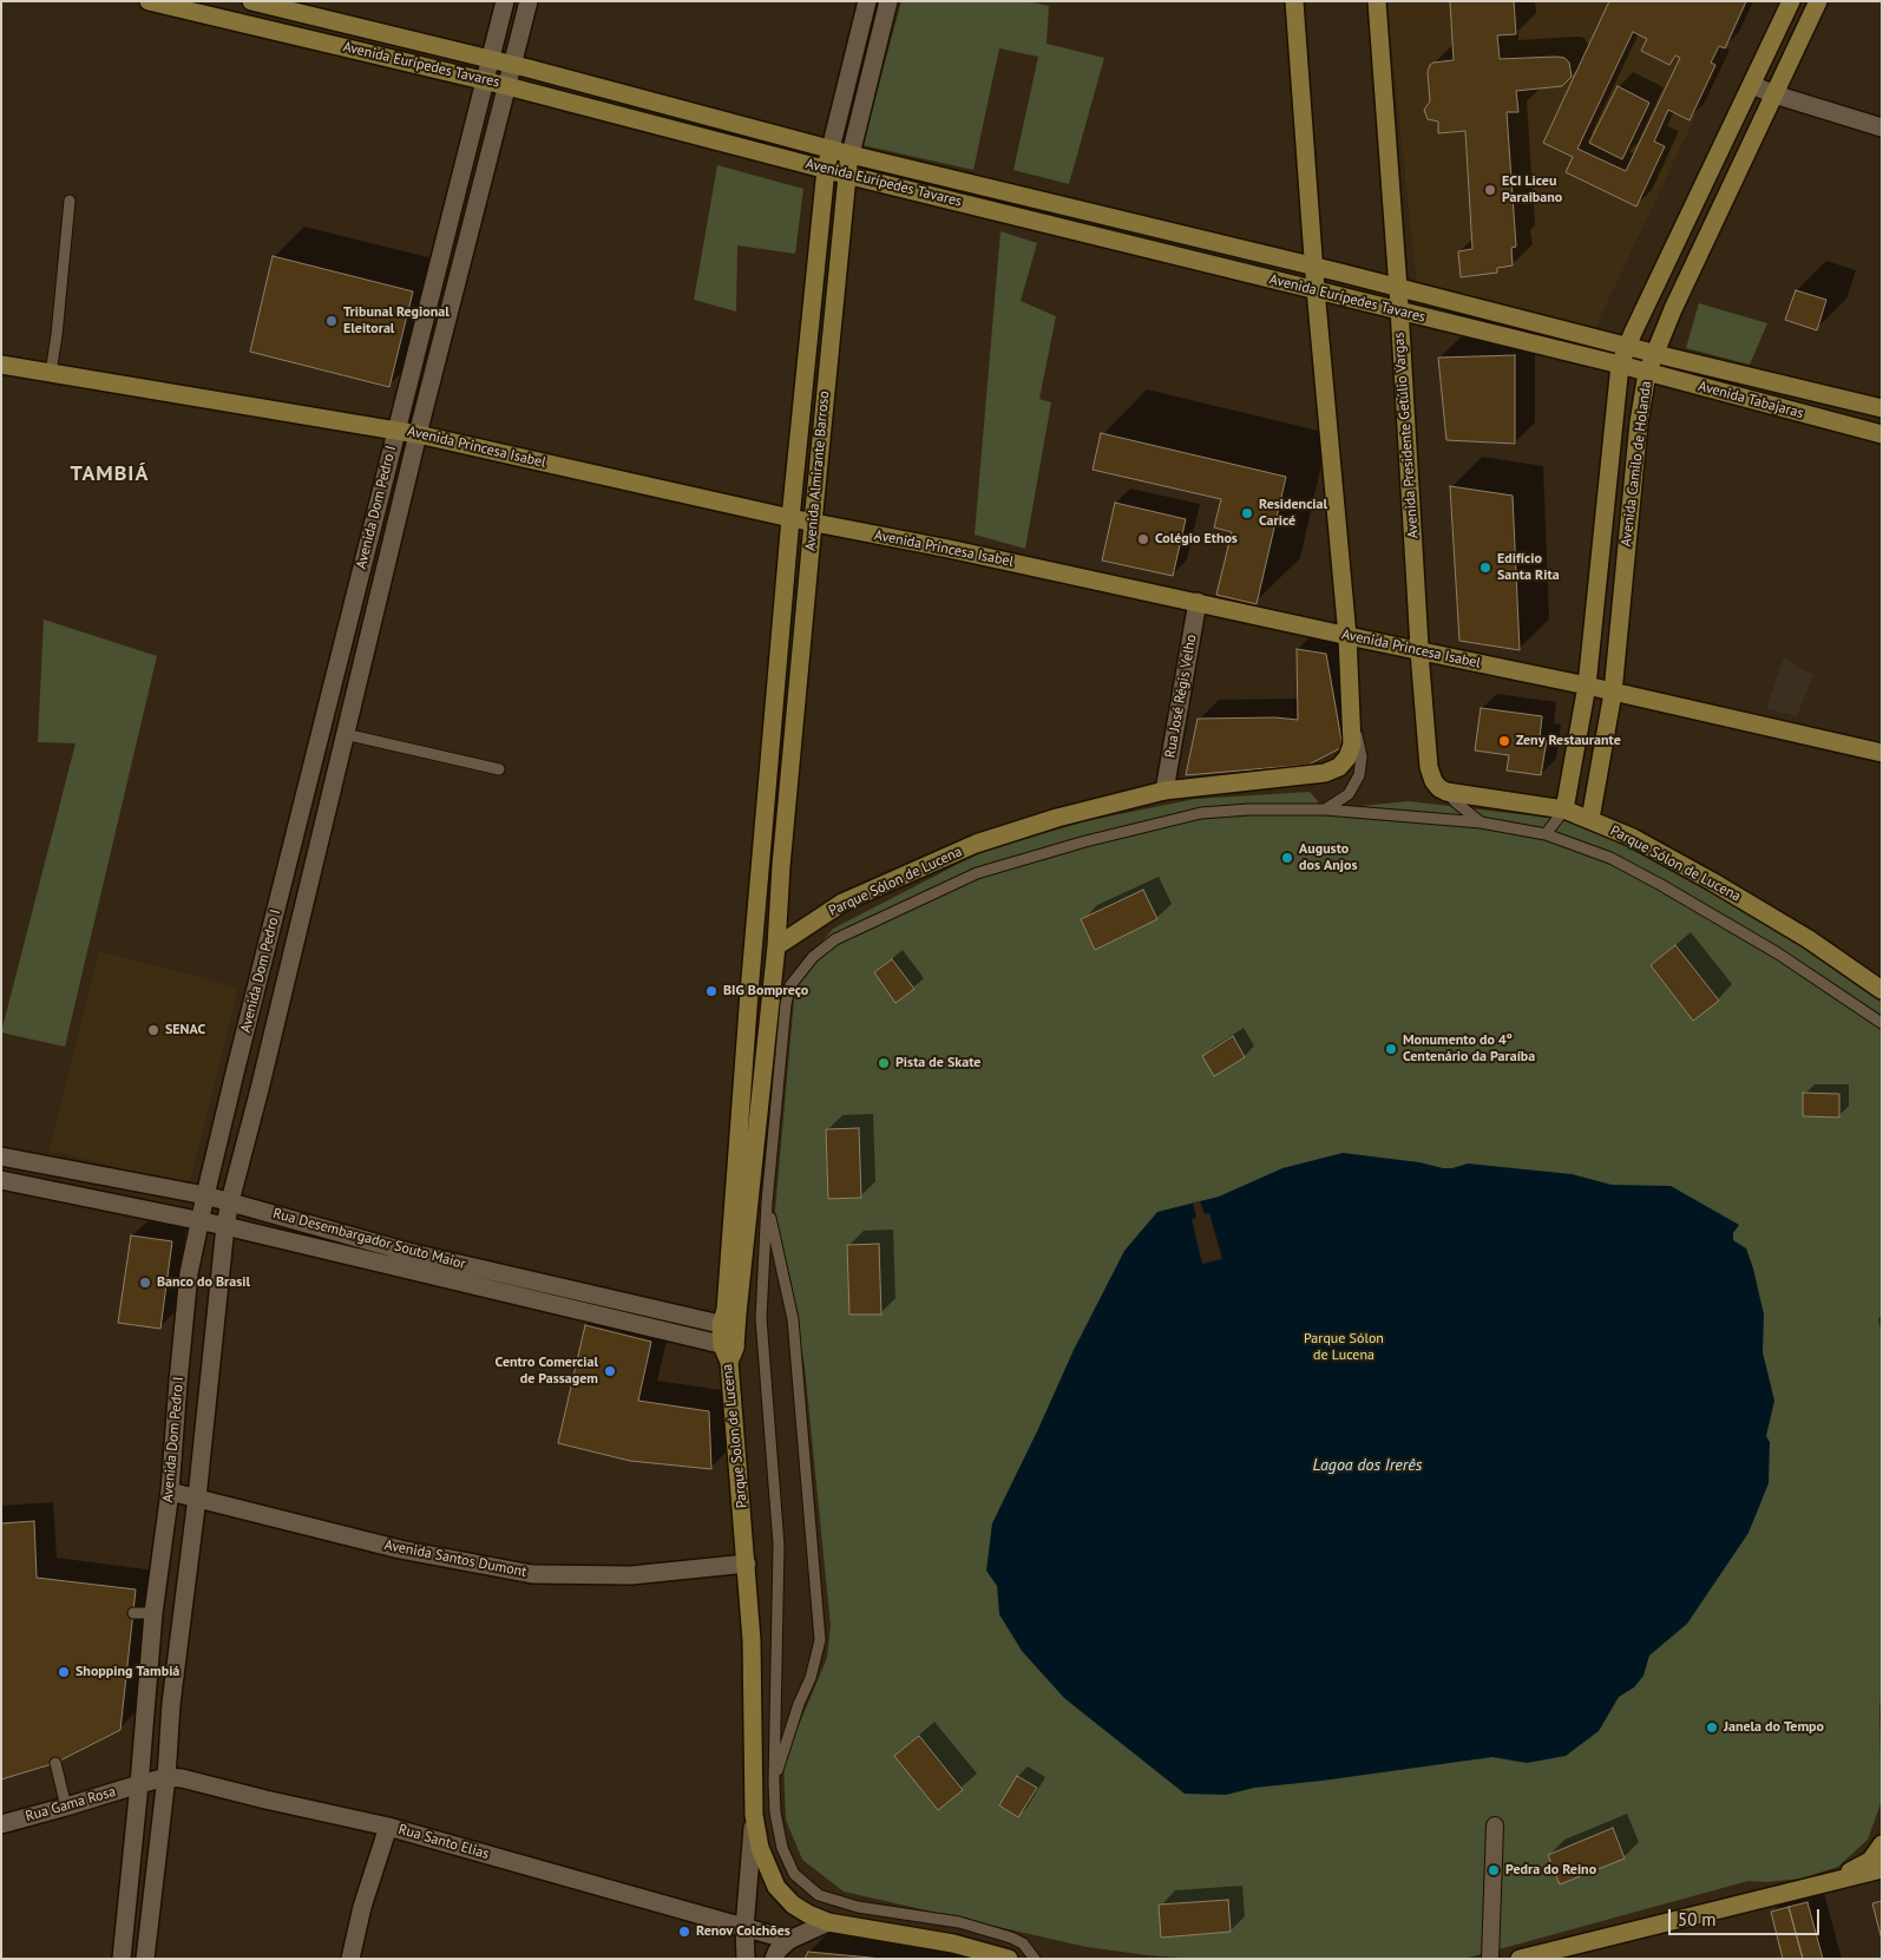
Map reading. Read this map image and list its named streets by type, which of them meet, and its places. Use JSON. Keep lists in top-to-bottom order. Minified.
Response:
{"streets":{"main road":["Avenida Eurípedes Tavares","Avenida Tabajaras","Avenida Presidente Getúlio Vargas","Avenida Princesa Isabel","Avenida Camilo de Holanda","Avenida Almirante Barroso","Avenida Dom Pedro I","Rua José Régis Velho","Parque Sólon de Lucena","Rua Desembargador Souto Maior","Parque Solon de Lucena","Avenida Santos Dumont","Rua Gama Rosa","Rua Santo Elias"]},"crossings":[["Avenida Eurípedes Tavares","Avenida Tabajaras"],["Avenida Eurípedes Tavares","Avenida Presidente Getúlio Vargas"],["Avenida Eurípedes Tavares","Avenida Camilo de Holanda"],["Avenida Eurípedes Tavares","Avenida Almirante Barroso"],["Avenida Eurípedes Tavares","Avenida Dom Pedro I"],["Avenida Tabajaras","Avenida Camilo de Holanda"],["Avenida Presidente Getúlio Vargas","Avenida Princesa Isabel"],["Avenida Presidente Getúlio Vargas","Parque Sólon de Lucena"],["Avenida Princesa Isabel","Avenida Camilo de Holanda"],["Avenida Princesa Isabel","Avenida Almirante Barroso"],["Avenida Princesa Isabel","Avenida Dom Pedro I"],["Avenida Princesa Isabel","Rua José Régis Velho"],["Avenida Camilo de Holanda","Parque Sólon de Lucena"],["Avenida Almirante Barroso","Parque Sólon de Lucena"],["Avenida Dom Pedro I","Rua Desembargador Souto Maior"],["Avenida Dom Pedro I","Avenida Santos Dumont"],["Avenida Dom Pedro I","Rua Gama Rosa"],["Avenida Dom Pedro I","Rua Santo Elias"],["Rua José Régis Velho","Parque Sólon de Lucena"],["Rua Desembargador Souto Maior","Parque Solon de Lucena"],["Parque Solon de Lucena","Avenida Santos Dumont"],["Parque Solon de Lucena","Rua Santo Elias"],["Rua Gama Rosa","Rua Santo Elias"]],"districts":["TAMBIÁ"],"water":["Lagoa dos Irerês"],"parks":["Parque Sólon de Lucena"],"places":["ECI Liceu Paraibano","Tribunal Regional Eleitoral","Residencial Caricé","Colégio Ethos","Edifício Santa Rita","Zeny Restaurante","Augusto dos Anjos","BIG Bompreço","SENAC","Monumento do 4º Centenário da Paraíba","Pista de Skate","Banco do Brasil","Centro Comercial de Passagem","Shopping Tambiá","Janela do Tempo","Pedra do Reino","Renov Colchões"],"scale_bar":"50 m"}
